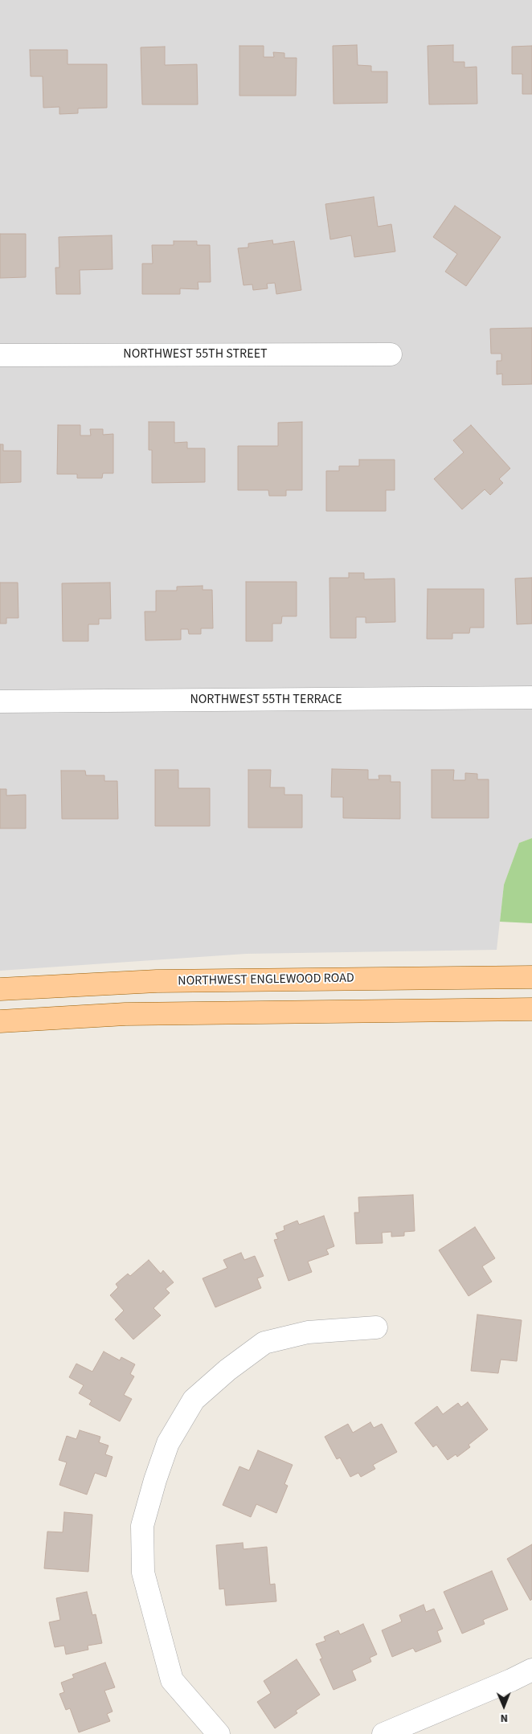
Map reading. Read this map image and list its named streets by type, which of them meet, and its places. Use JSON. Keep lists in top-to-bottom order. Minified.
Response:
{"streets":{"main road":["NORTHWEST ENGLEWOOD ROAD"],"street":["NORTHWEST 55TH STREET","NORTHWEST 55TH TERRACE"]},"north":"bottom"}
